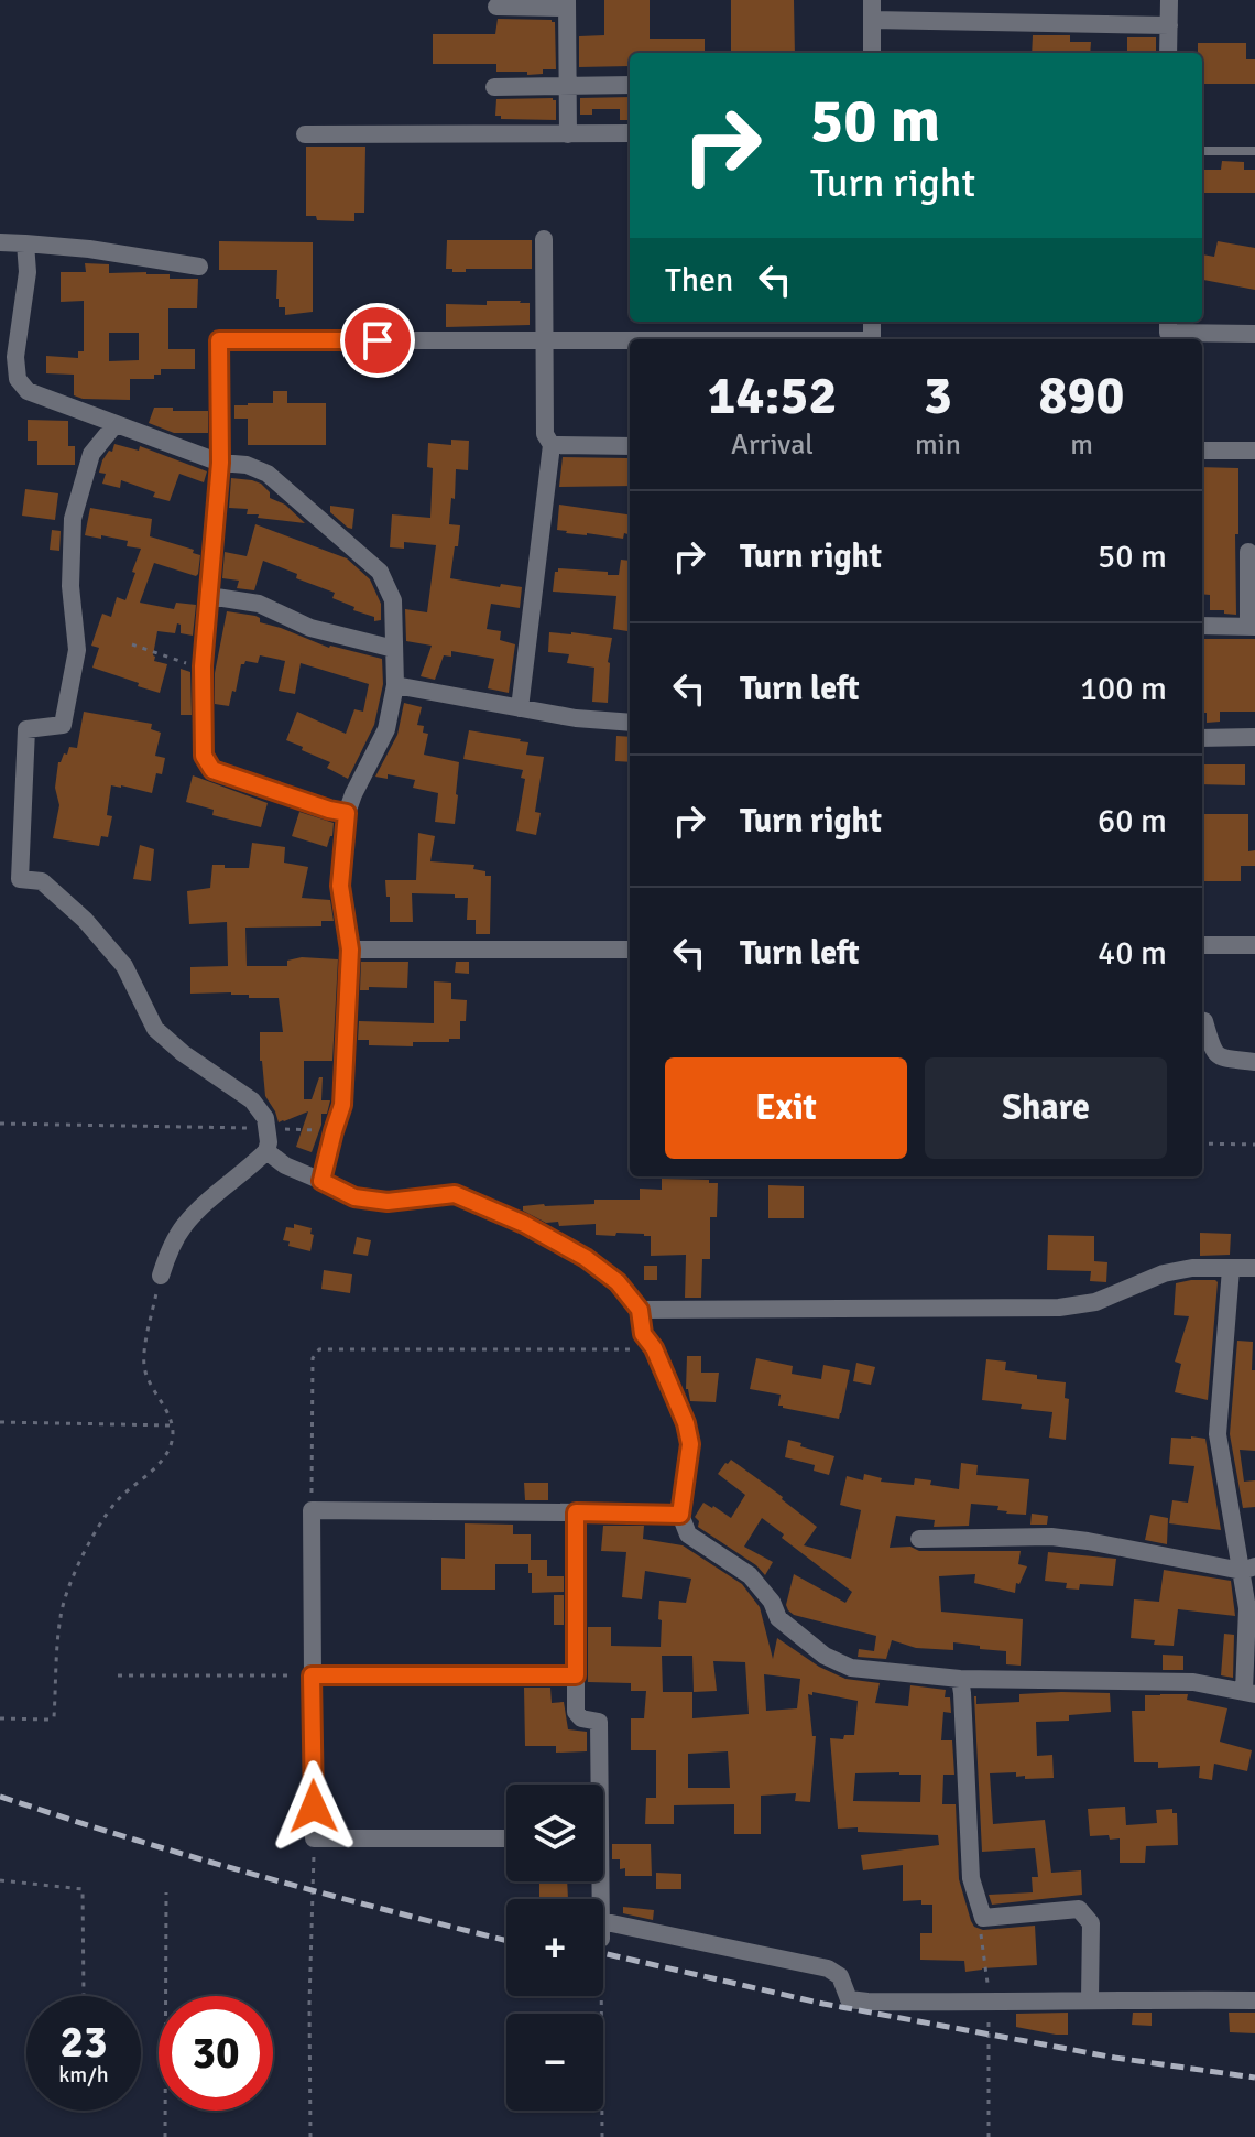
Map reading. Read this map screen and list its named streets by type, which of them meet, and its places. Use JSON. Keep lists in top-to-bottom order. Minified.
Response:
{"page":{"turn":["50 m","Turn right"],"then":"Then","eta":["14:52","Arrival","3","min","890","m"],"list":[{"name":"Turn right","value":"50 m"},{"name":"Turn left","value":"100 m"},{"name":"Turn right","value":"60 m"},{"name":"Turn left","value":"40 m"}],"buttons":["Exit","Share"],"map_buttons":["+","−"],"speed":"23 km/h","limit":"30"}}
